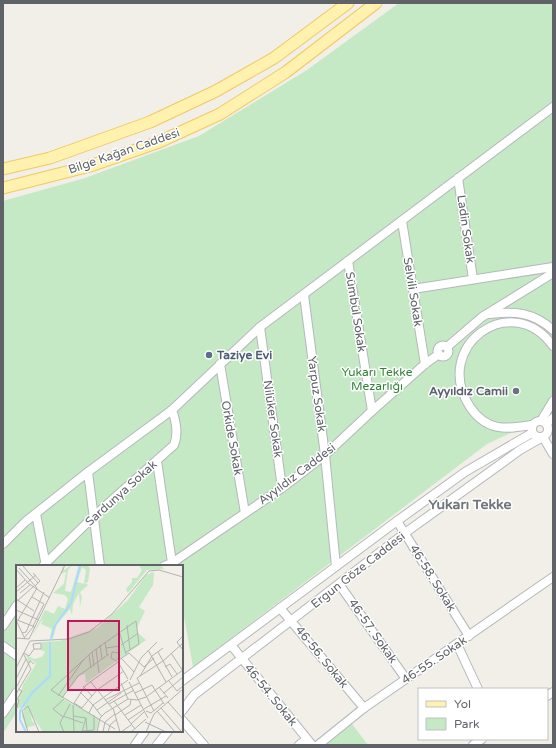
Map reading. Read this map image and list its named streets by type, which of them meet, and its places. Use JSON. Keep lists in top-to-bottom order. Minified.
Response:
{"streets":{"main road":["Bilge Kağan Caddesi"],"street":["Ladin Sokak","Selvili Sokak","Sümbül Sokak","Yarpuz Sokak","Nilüker Sokak","Orkide Sokak","Ayyıldız Caddesi","Sardunya Sokak","Ergun Göze Caddesi","46-58. Sokak","46-57. Sokak","46-56. Sokak","46-55. Sokak","46-54. Sokak"]},"crossings":[["Selvili Sokak","Ayyıldız Caddesi"],["Sümbül Sokak","Ayyıldız Caddesi"],["Yarpuz Sokak","Ayyıldız Caddesi"],["Yarpuz Sokak","Ergun Göze Caddesi"],["Nilüker Sokak","Ayyıldız Caddesi"],["Orkide Sokak","Ayyıldız Caddesi"],["Ergun Göze Caddesi","46-58. Sokak"],["Ergun Göze Caddesi","46-57. Sokak"],["Ergun Göze Caddesi","46-56. Sokak"],["Ergun Göze Caddesi","46-54. Sokak"],["46-58. Sokak","46-55. Sokak"],["46-57. Sokak","46-55. Sokak"],["46-56. Sokak","46-55. Sokak"]],"districts":["Yukarı Tekke"],"parks":["Yukarı Tekke Mezarlığı"],"places":["Taziye Evi","Ayyıldız Camii"],"legend":["Yol","Park"]}
